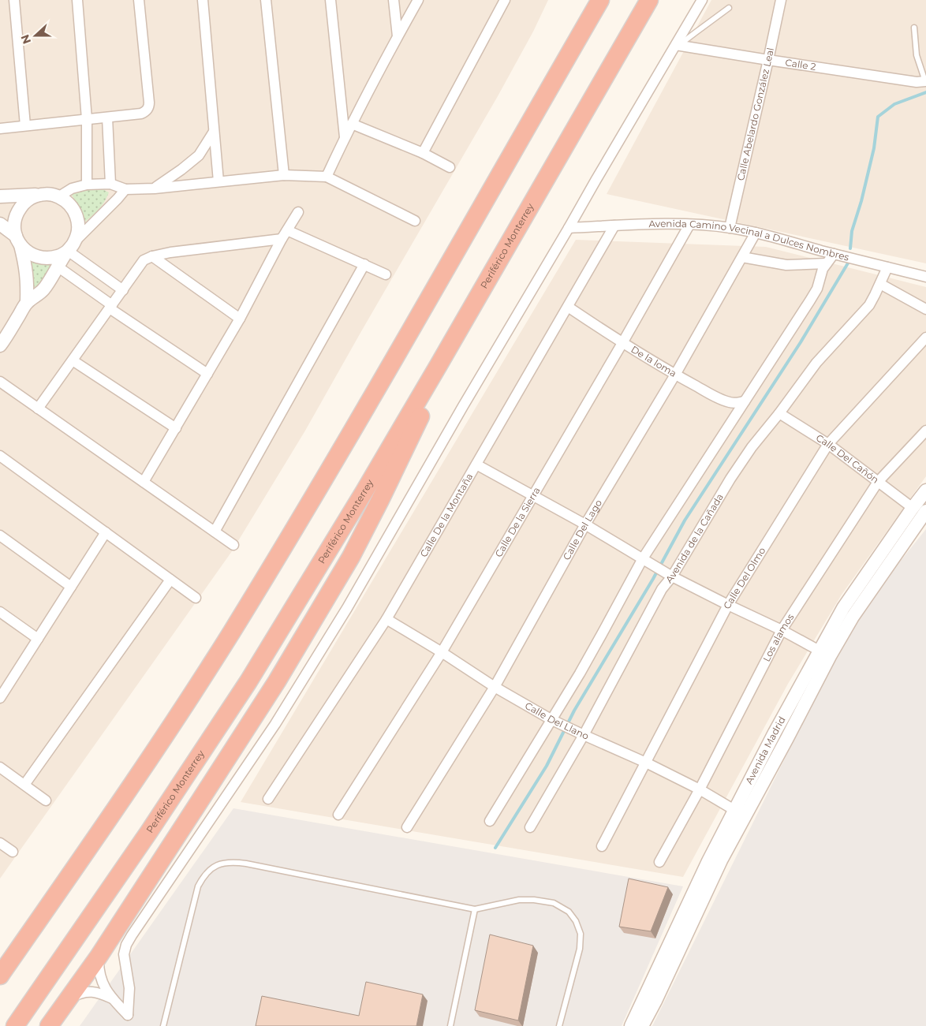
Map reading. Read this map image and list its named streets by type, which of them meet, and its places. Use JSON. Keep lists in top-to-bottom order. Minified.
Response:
{"streets":{"highway":["Periférico Monterrey"],"street":["Calle 2","Calle Abelardo González Leal","Avenida Camino Vecinal a Dulces Nombres","De la loma","Calle Del Cañón","Calle De la Montaña","Calle De la Sierra","Calle Del Lago","Avenida de la Cañada","Calle Del Olmo","Los alamos","Calle Del Llano","Avenida Madrid"]},"crossings":[["Calle 2","Calle Abelardo González Leal"],["Calle Abelardo González Leal","Avenida Camino Vecinal a Dulces Nombres"],["Avenida Camino Vecinal a Dulces Nombres","Calle De la Montaña"],["Avenida Camino Vecinal a Dulces Nombres","Calle De la Sierra"],["Avenida Camino Vecinal a Dulces Nombres","Calle Del Lago"],["Avenida Camino Vecinal a Dulces Nombres","Avenida de la Cañada"],["De la loma","Calle De la Montaña"],["De la loma","Calle De la Sierra"],["De la loma","Calle Del Lago"],["Calle Del Cañón","Avenida de la Cañada"],["Calle Del Cañón","Calle Del Olmo"],["Calle Del Cañón","Los alamos"],["Calle Del Cañón","Avenida Madrid"],["Calle De la Montaña","Calle Del Llano"],["Calle De la Sierra","Calle Del Llano"],["Calle Del Lago","Calle Del Llano"],["Avenida de la Cañada","Calle Del Llano"],["Calle Del Olmo","Calle Del Llano"],["Los alamos","Calle Del Llano"],["Calle Del Llano","Avenida Madrid"]],"north":"left"}
